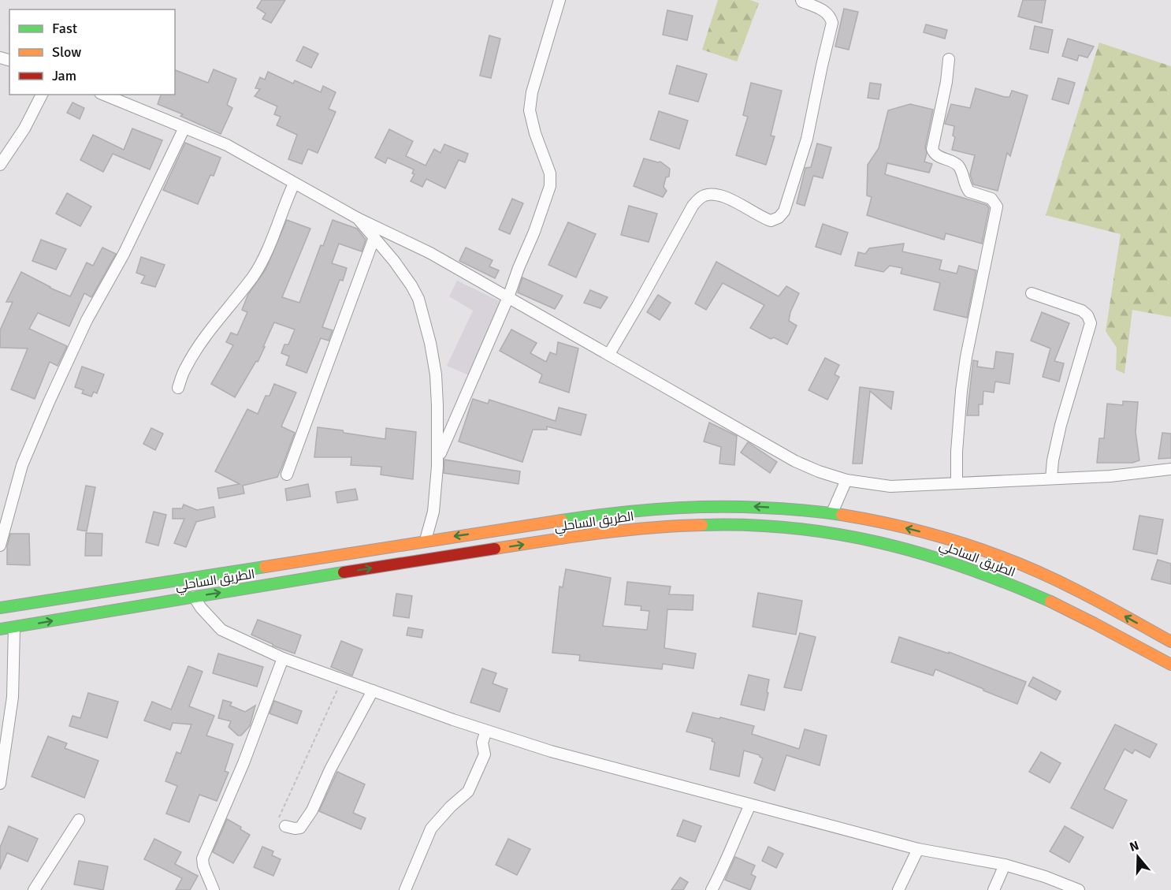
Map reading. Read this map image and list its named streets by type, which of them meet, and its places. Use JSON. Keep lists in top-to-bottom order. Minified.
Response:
{"streets":{"highway":["الطريق الساحلي"]},"legend":["Fast","Slow","Jam"],"north":"top"}
